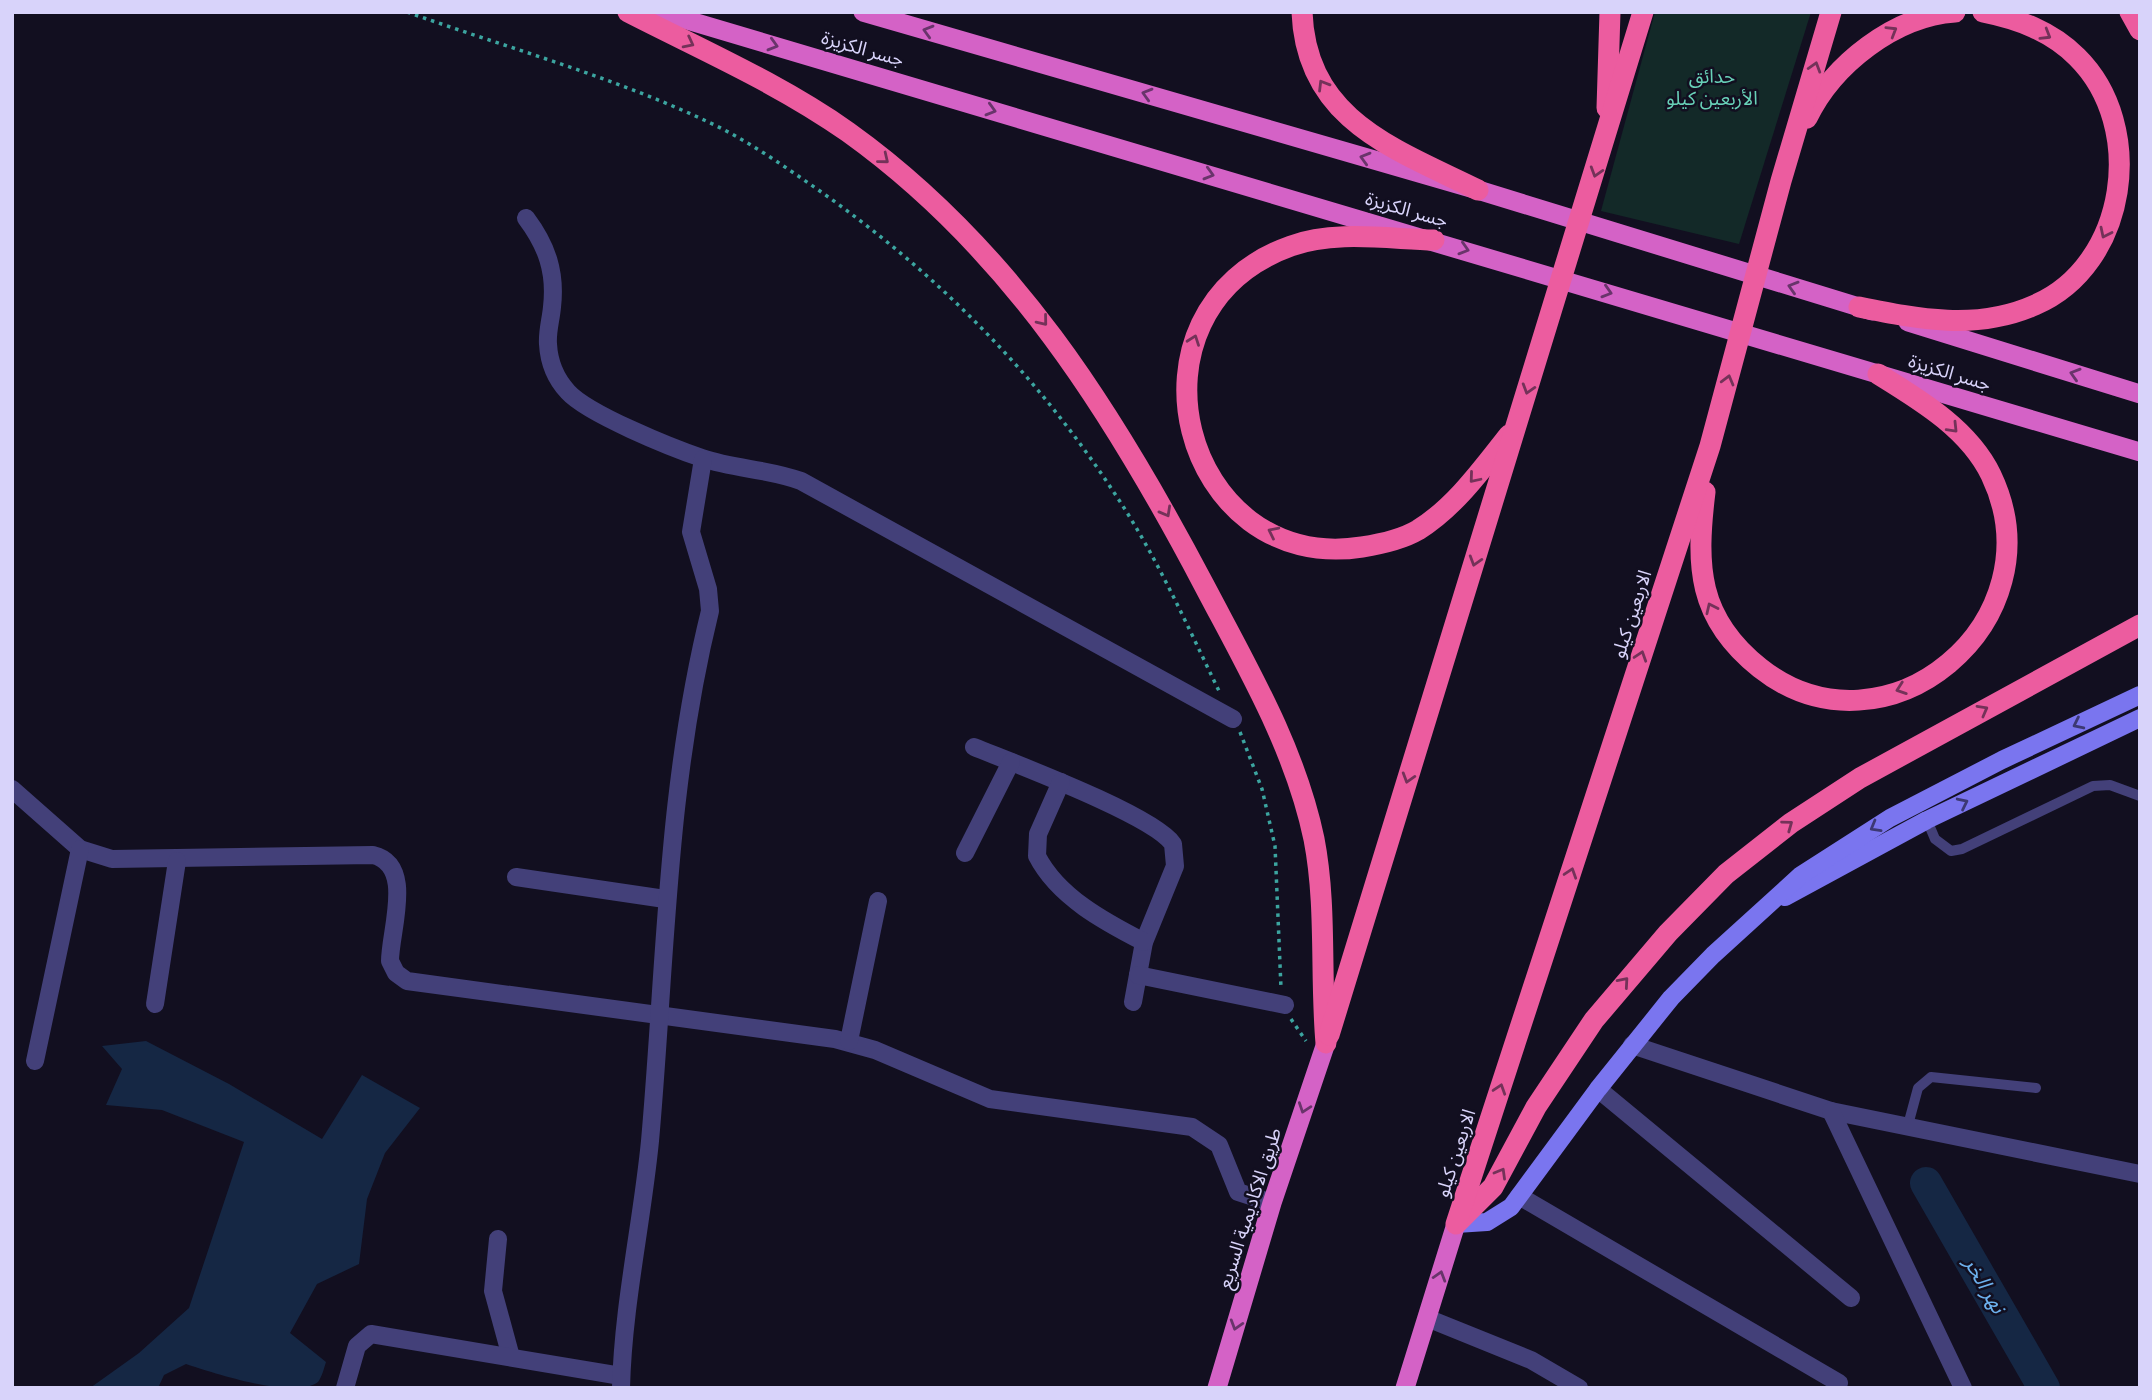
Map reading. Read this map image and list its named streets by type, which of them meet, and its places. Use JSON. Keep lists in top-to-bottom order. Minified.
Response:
{"streets":{"highway":["جسر الكزيزة","الاربعين كيلو","طريق الاكاديمية السريع"]},"one_way":["طريق الاكاديمية السريع"],"water":["نهر الخر"],"parks":["حدائق الأربعين كيلو"]}
